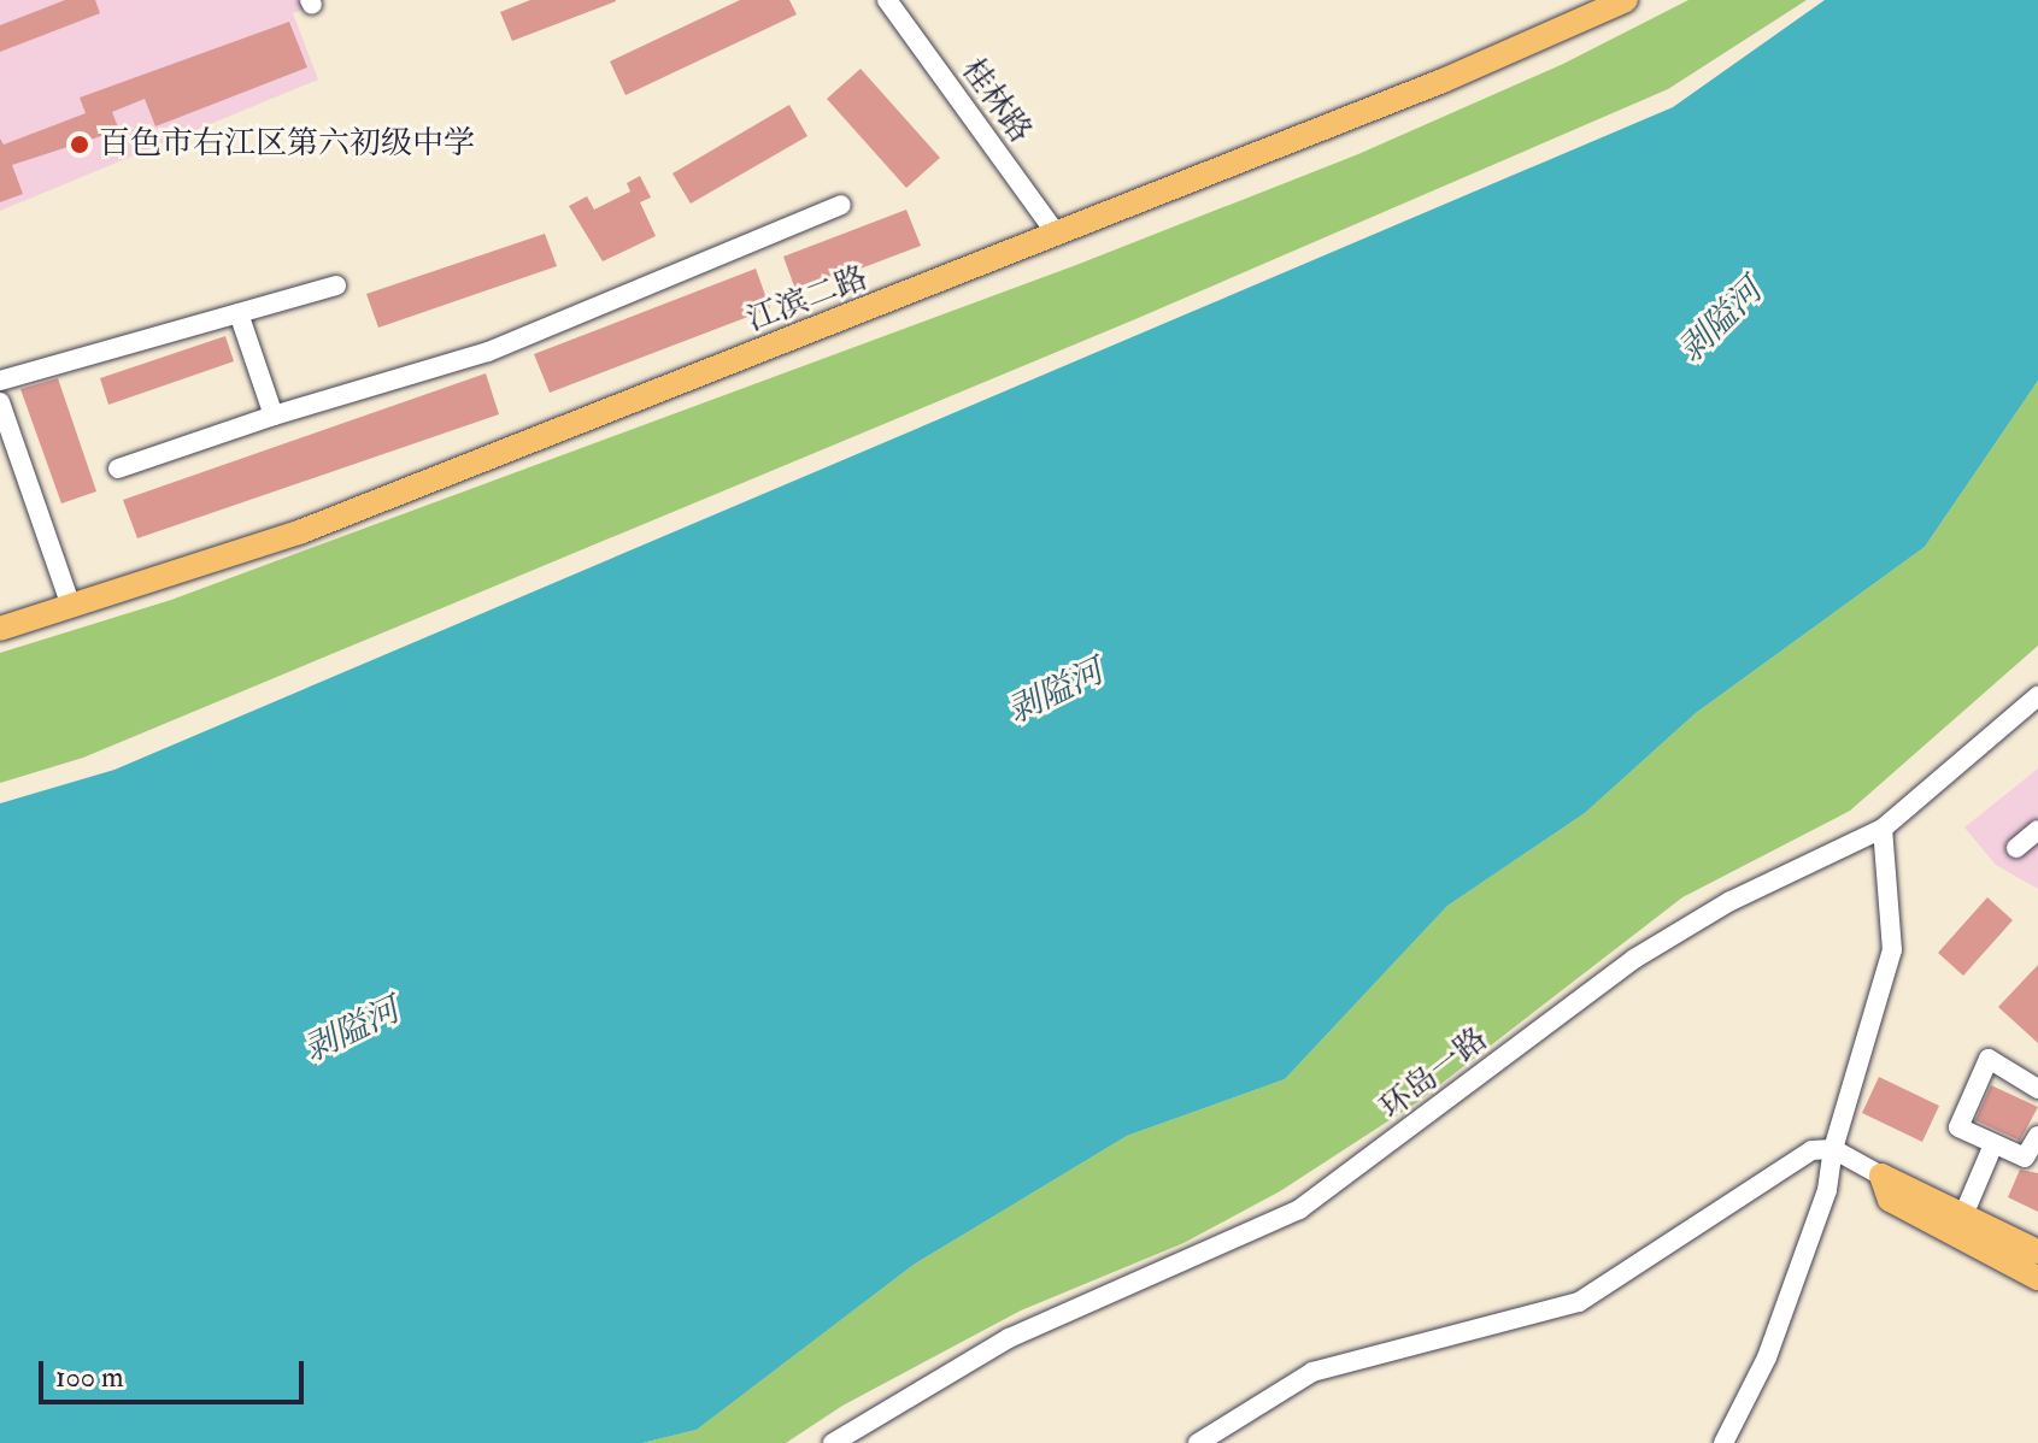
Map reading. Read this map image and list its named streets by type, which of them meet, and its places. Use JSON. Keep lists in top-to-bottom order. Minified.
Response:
{"streets":{"main road":["江滨二路"],"street":["桂林路","环岛一路"]},"crossings":[["桂林路","江滨二路"]],"water":["剥隘河"],"places":["百色市右江区第六初级中学"],"scale_bar":"100 m"}
